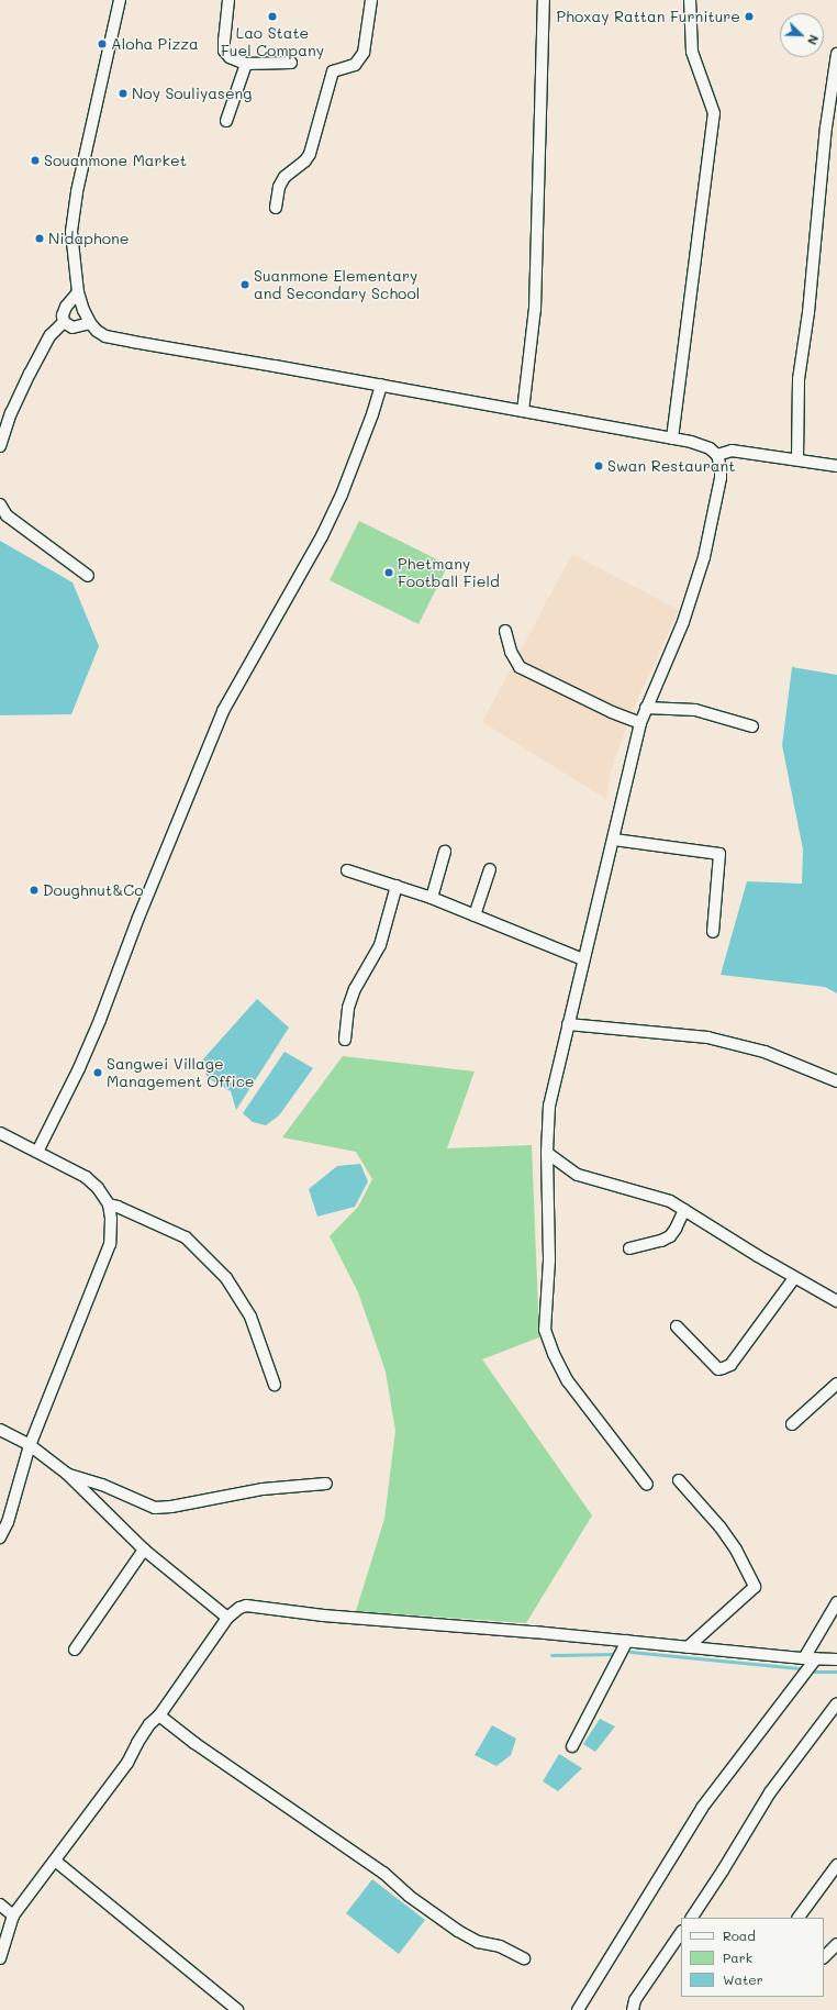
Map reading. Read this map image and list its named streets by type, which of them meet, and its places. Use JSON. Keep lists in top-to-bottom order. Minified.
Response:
{"places":["Lao State Fuel Company","Phoxay Rattan Furniture","Aloha Pizza","Noy Souliyaseng","Souanmone Market","Nidaphone","Suanmone Elementary and Secondary School","Swan Restaurant","Phetmany Football Field","Doughnut&Co","Sangwei Village Management Office"],"legend":["Road","Park","Water"],"north":"bottom right"}
